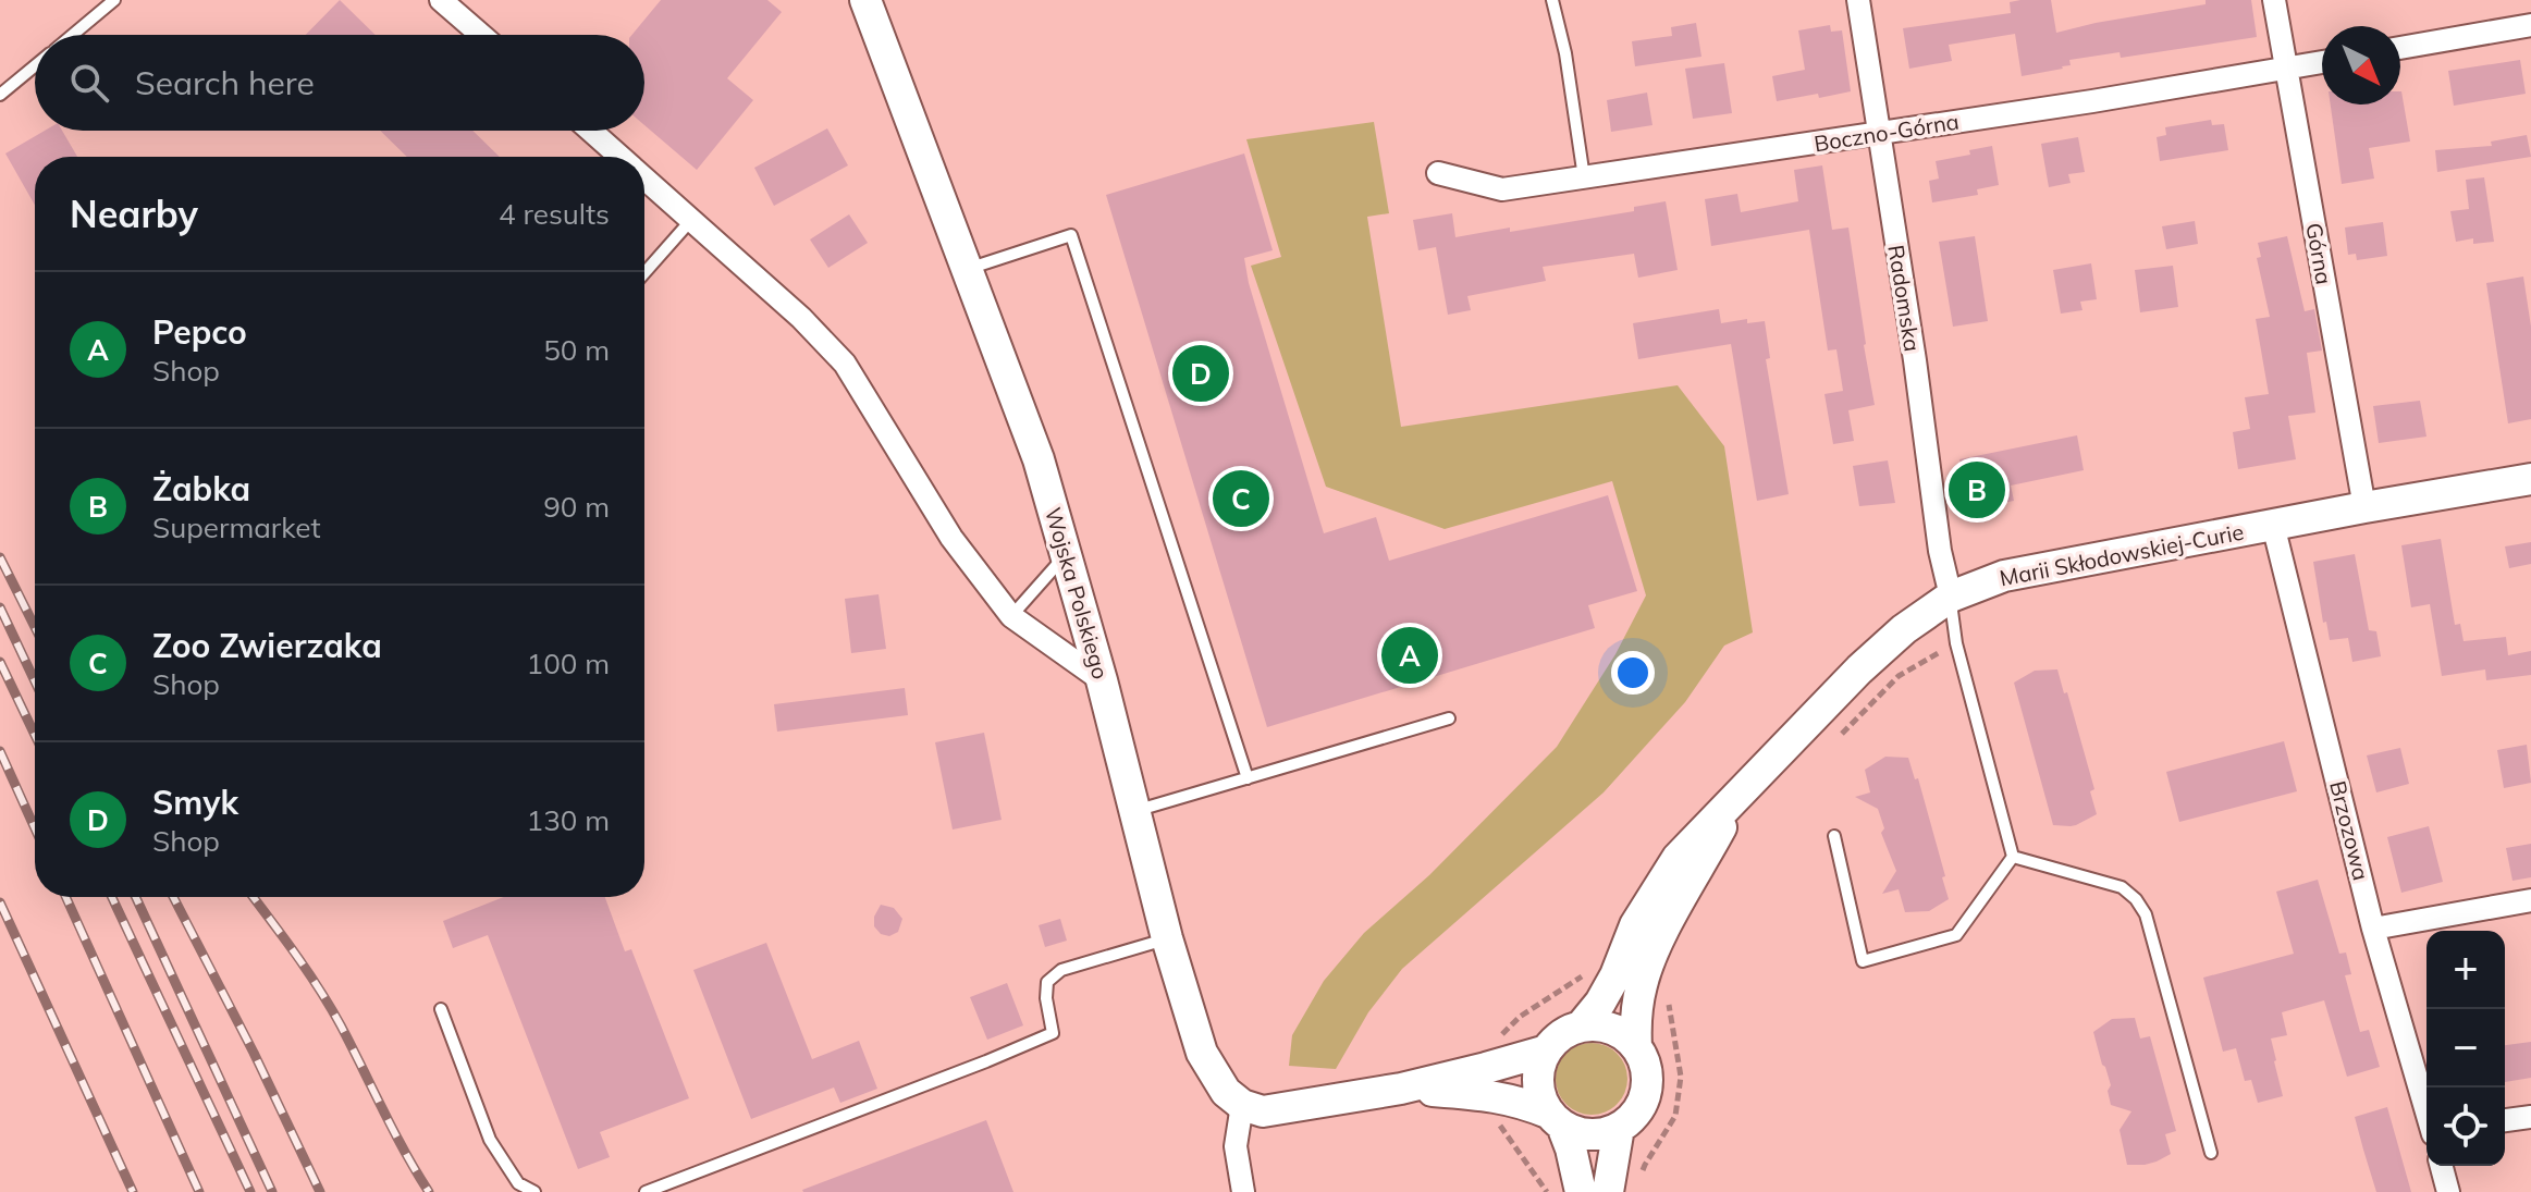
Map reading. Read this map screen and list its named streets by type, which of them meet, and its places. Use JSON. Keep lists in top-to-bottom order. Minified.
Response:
{"streets":{"street":["Boczno-Górna","Górna","Radomska","Marii Skłodowskiej-Curie","Wojska Polskiego","Brzozowa"]},"crossings":[["Boczno-Górna","Górna"],["Boczno-Górna","Radomska"],["Górna","Marii Skłodowskiej-Curie"],["Radomska","Marii Skłodowskiej-Curie"],["Marii Skłodowskiej-Curie","Brzozowa"]],"north":"bottom right","page":{"search":"Search here","heading":["Nearby","4 results"],"list":[{"mark":"A","name":"Pepco","note":"Shop","value":"50 m"},{"mark":"B","name":"Żabka","note":"Supermarket","value":"90 m"},{"mark":"C","name":"Zoo Zwierzaka","note":"Shop","value":"100 m"},{"mark":"D","name":"Smyk","note":"Shop","value":"130 m"}],"pins":["D","B","C","A"],"map_buttons":["+","−"]}}
